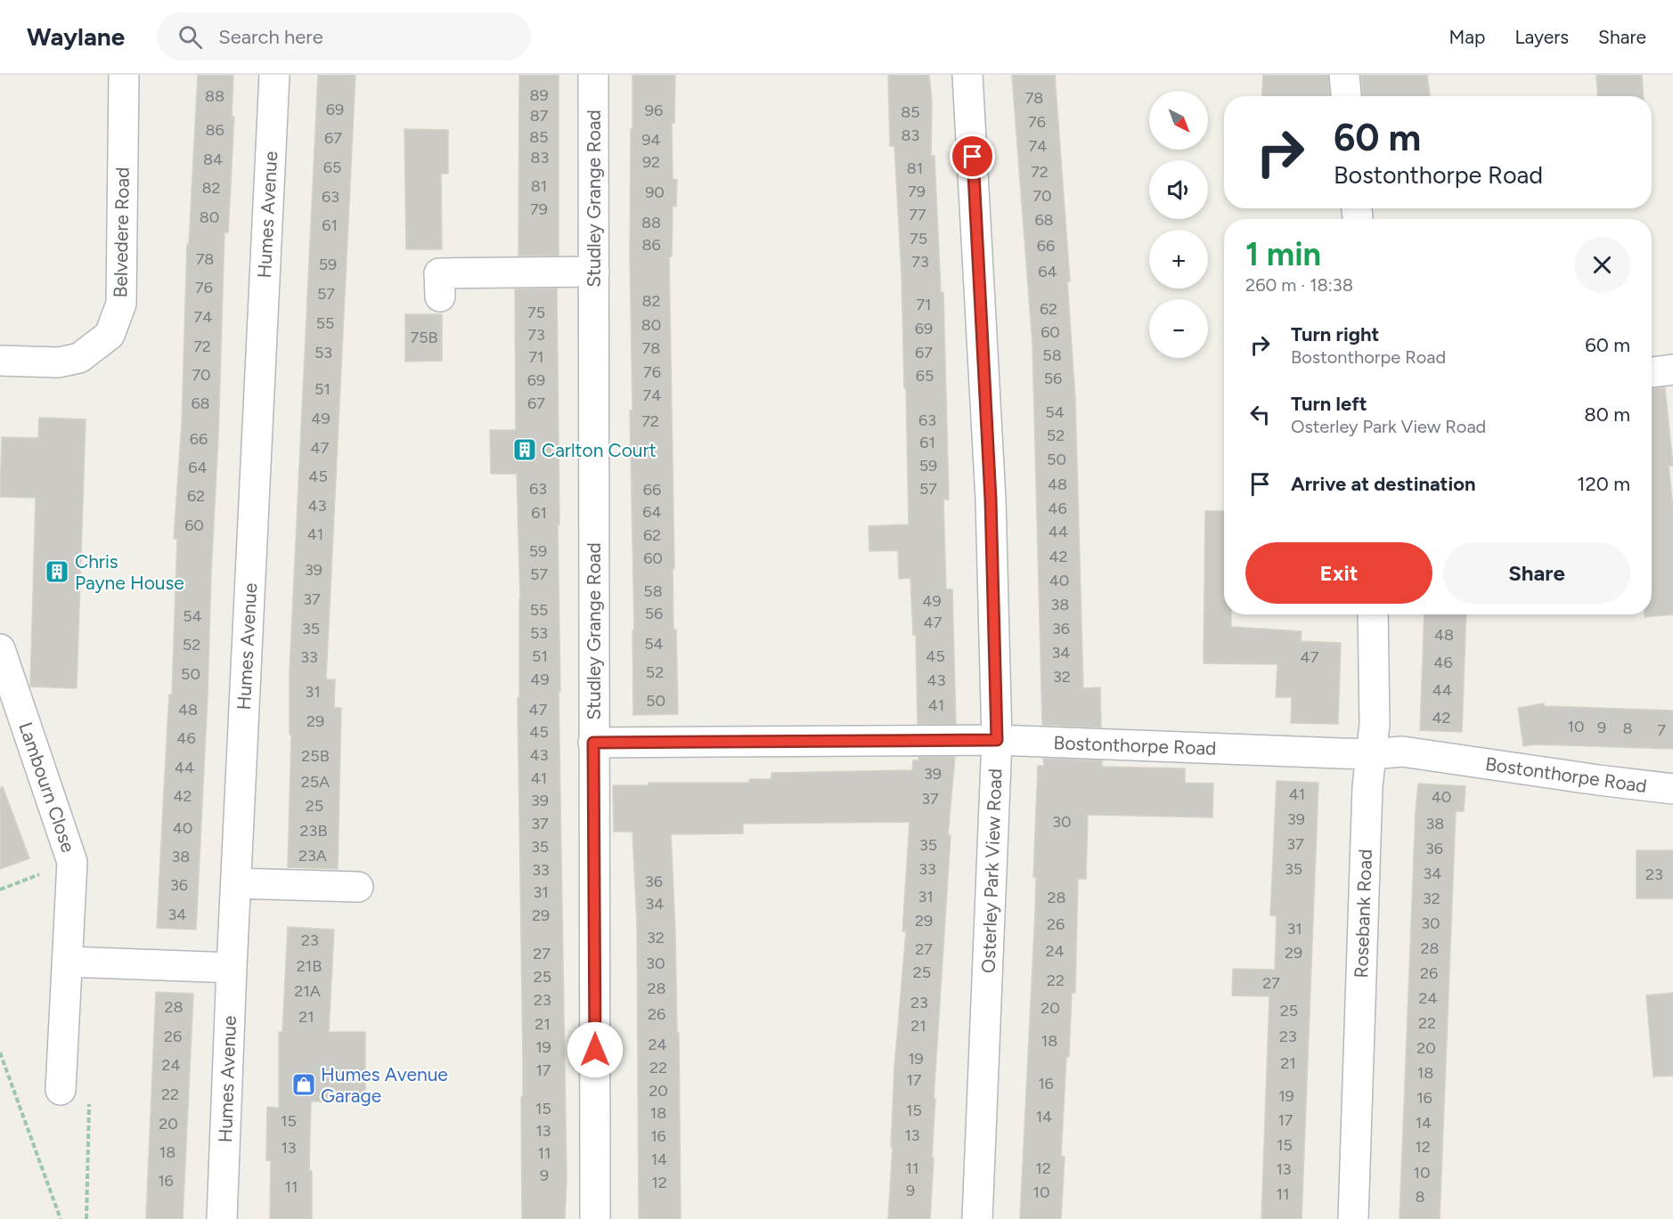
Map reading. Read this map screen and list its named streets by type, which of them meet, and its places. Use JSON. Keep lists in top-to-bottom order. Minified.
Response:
{"streets":{"street":["Studley Grange Road","Humes Avenue","Belvedere Road","Bostonthorpe Road","Lambourn Close","Osterley Park View Road","Rosebank Road"]},"crossings":[["Studley Grange Road","Bostonthorpe Road"],["Bostonthorpe Road","Osterley Park View Road"],["Bostonthorpe Road","Rosebank Road"]],"places":{"building":["Carlton Court","Chris Payne House"],"shop":["Humes Avenue Garage"]},"house_numbers":["89","88","78","69","96","85","87","76","86","83","85","67","94","74","83","84","92","65","81","72","81","82","79","90","70","63","79","77","80","68","88","61","75","86","66","78","73","59","64","76","57","82","71","62","75","74","55","80","69","60","73","75B","72","78","53","67","58","71","76","70","65","56","69","51","74","68","67","54","49","63","72","52","66","61","47","50","59","64","45","48","63","57","66","62","43","46","64","61","60","44","41","62","59","42","60","39","57","40","58","37","49","38","55","56","54","47","35","36","53","48","54","52","34","51","45","33","47","46","52","50","32","49","43","44","31","50","41","48","47","42","29","10","9","8","7","45","46","43","25B","44","39","41","25A","41","42","40","37","39","25","39","30","37","38","40","23B","37","35","35","36","23A","38","33","35","33","34","23","36","36","31","31","28","32","34","34","29","29","30","26","31","32","23","28","27","24","29","27","30","21B","25","26","25","22","27","28","21A","24","23","23","28","20","25","26","21","22","21","21","26","23","18","24","19","20","19","21","24","22","17","18","17","16","20","22","19","16","15","15","18","14","17","15","14","20","13","13","16","15","12","13","18","11","14","11","12","13","10","9","16","12","11","9","10","11","8"],"north":"bottom right","page":{"header":"Waylane","search":"Search here","nav":["Map","Layers","Share"],"map_buttons":["+","−"],"turn":["60 m","Bostonthorpe Road"],"heading":["1 min","260 m · 18:38"],"list":[{"name":"Turn right","note":"Bostonthorpe Road","value":"60 m"},{"name":"Turn left","note":"Osterley Park View Road","value":"80 m"},{"name":"Arrive at destination","value":"120 m"}],"buttons":["Exit","Share"]}}
